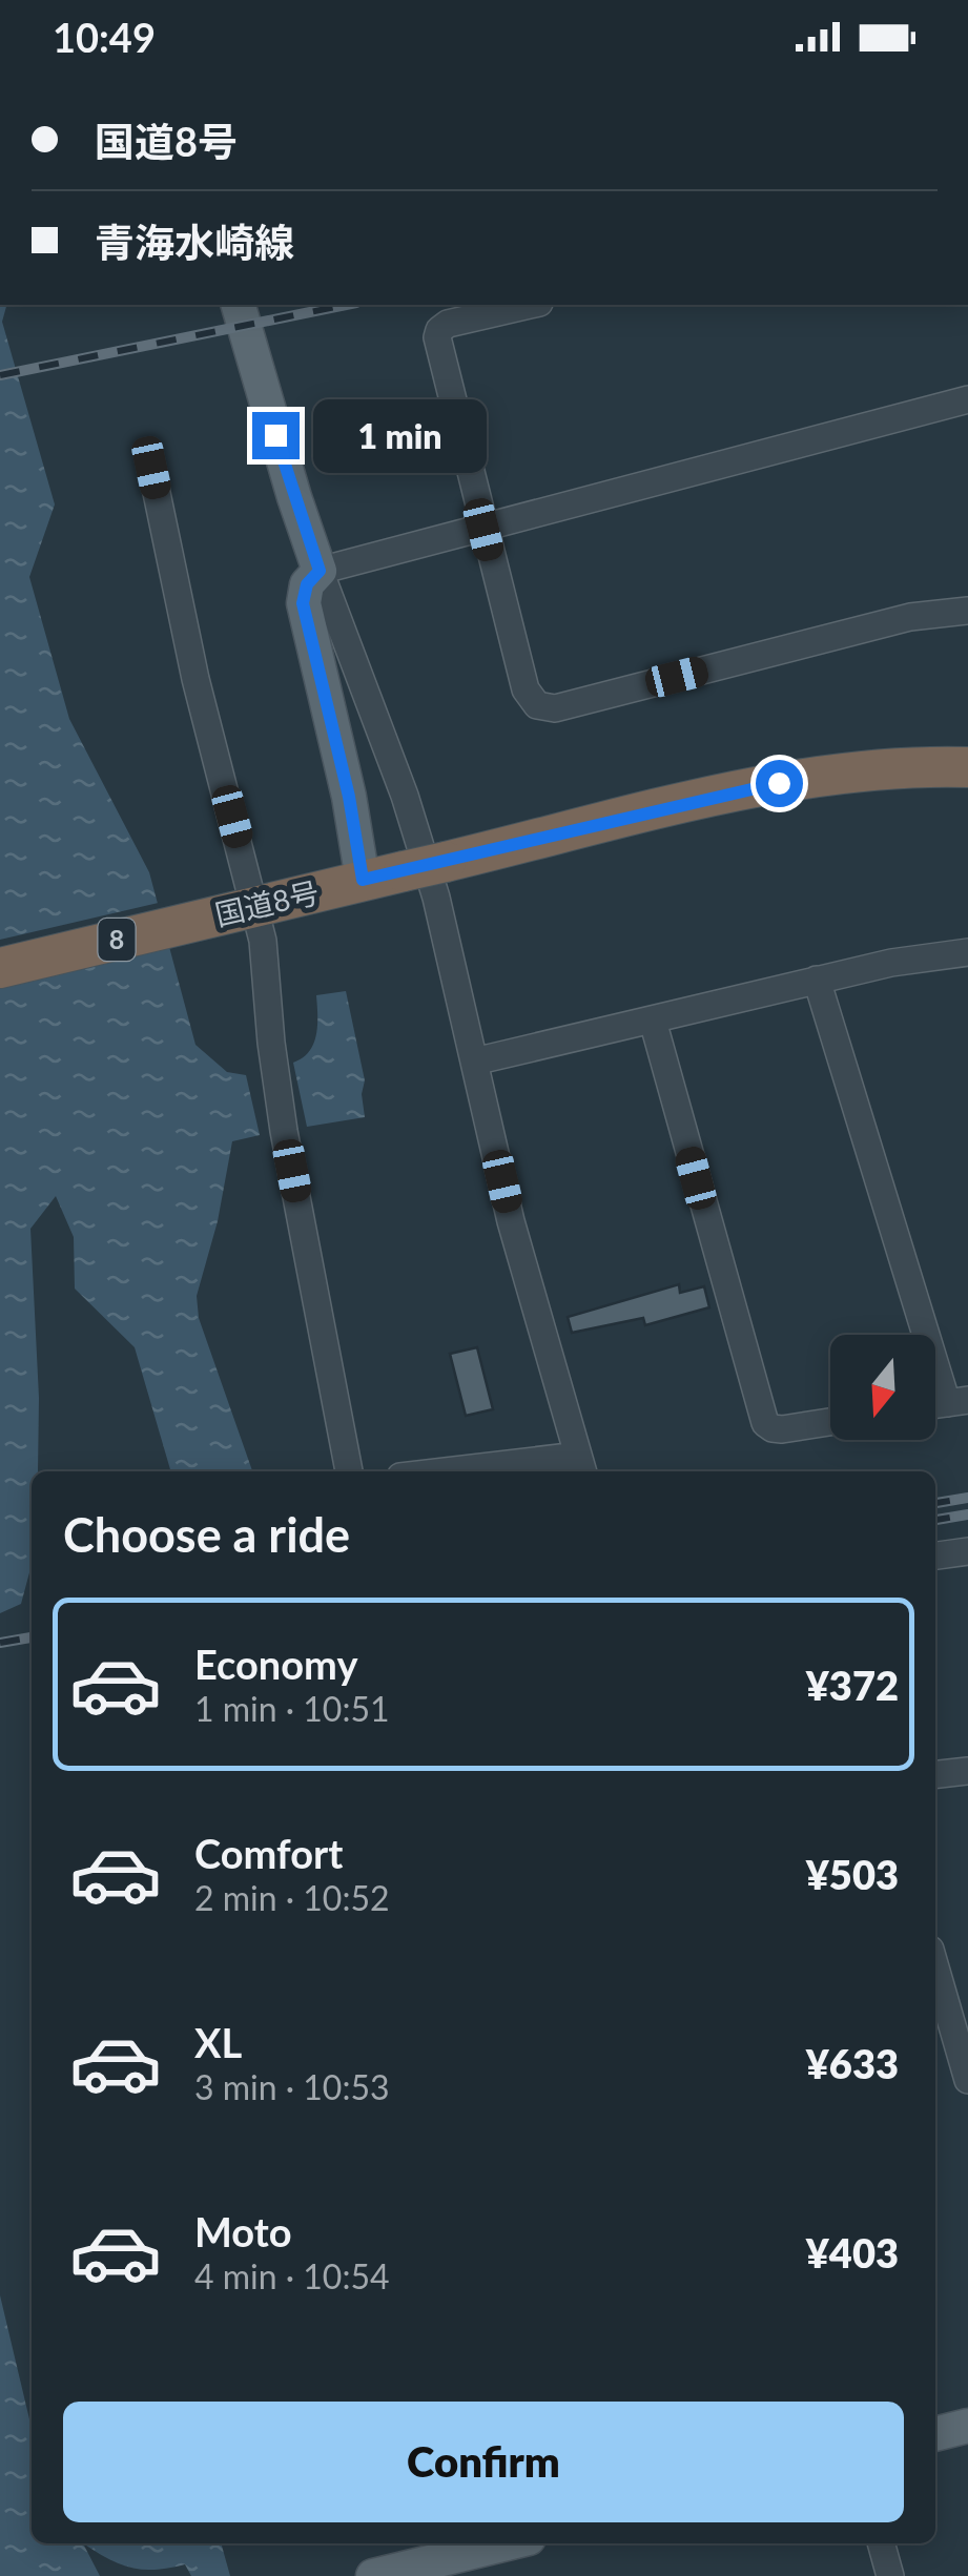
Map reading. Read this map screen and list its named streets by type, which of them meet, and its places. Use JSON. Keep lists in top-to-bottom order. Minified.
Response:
{"streets":{"highway":["国道8号","8"]},"north":"bottom","page":{"status":"10:49","banner":["国道8号","青海水崎線"],"bubble":"1 min","heading":"Choose a ride","list":[{"name":"Economy","note":"1 min · 10:51","value":"¥372"},{"name":"Comfort","note":"2 min · 10:52","value":"¥503"},{"name":"XL","note":"3 min · 10:53","value":"¥633"},{"name":"Moto","note":"4 min · 10:54","value":"¥403"}],"buttons":"Confirm"}}
